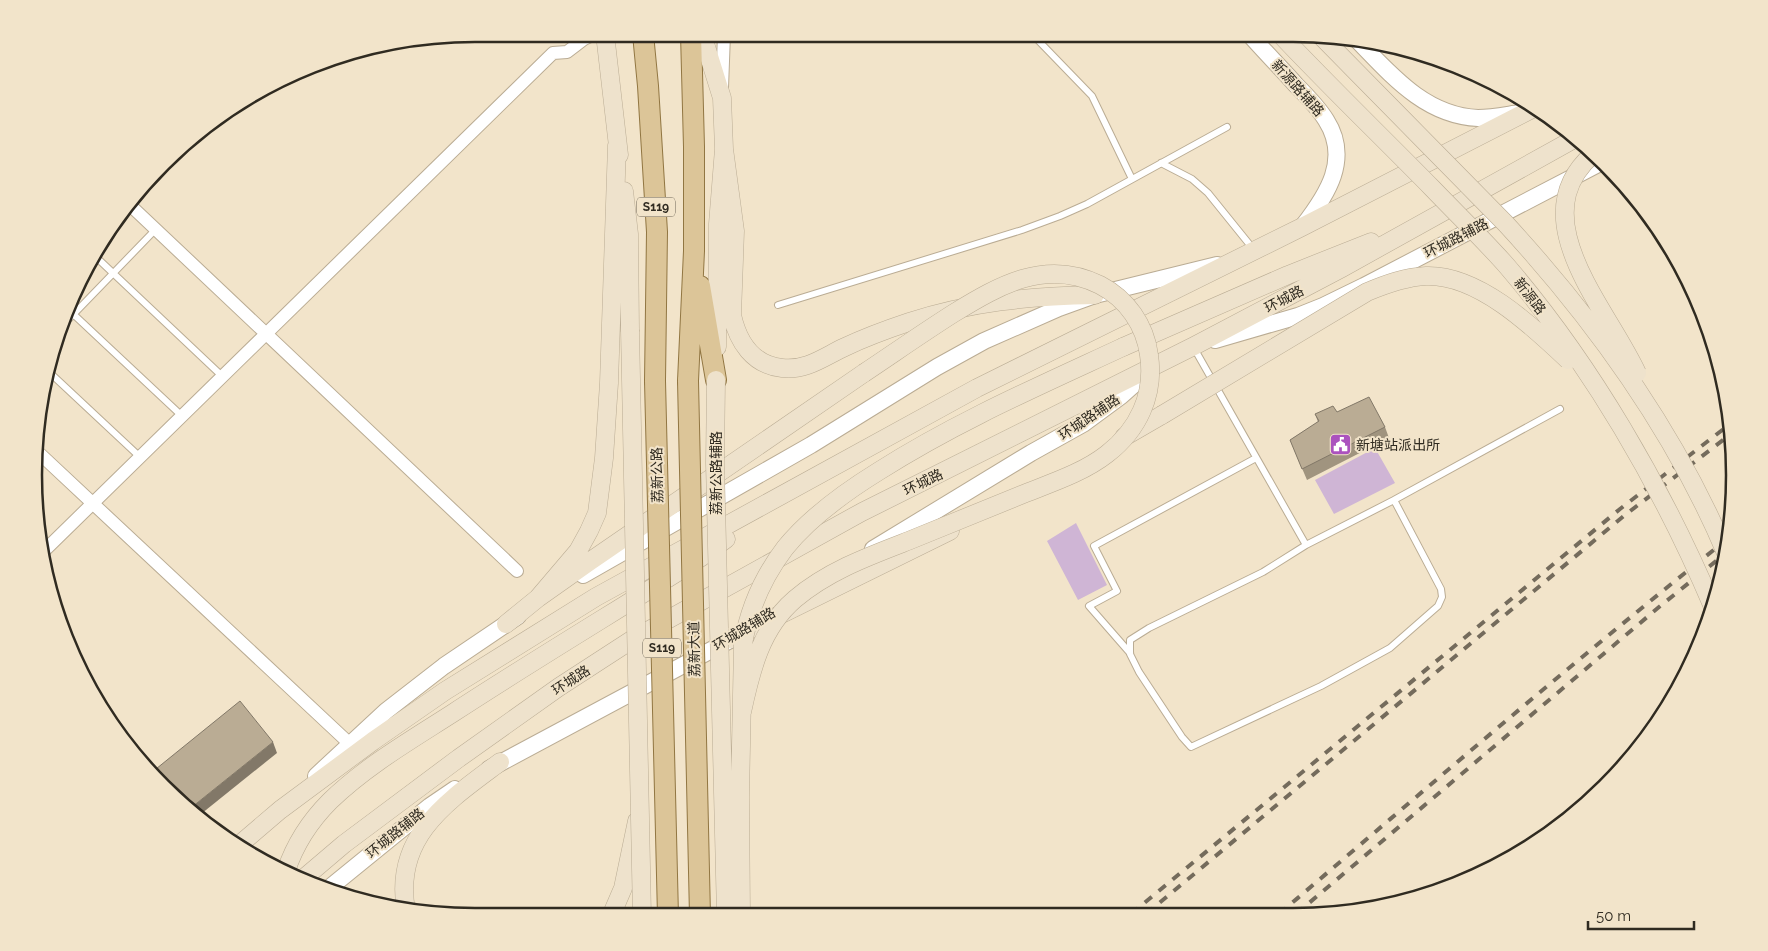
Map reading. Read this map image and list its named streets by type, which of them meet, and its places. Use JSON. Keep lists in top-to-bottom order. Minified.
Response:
{"streets":{"main road":["S119","新源路","环城路","荔新公路辅路","荔新公路","荔新大道"],"street":["新源路辅路","环城路辅路"]},"crossings":[["S119","荔新大道"],["环城路辅路","环城路"]],"places":{"public building":["新塘站派出所"]},"scale_bar":"50 m"}
